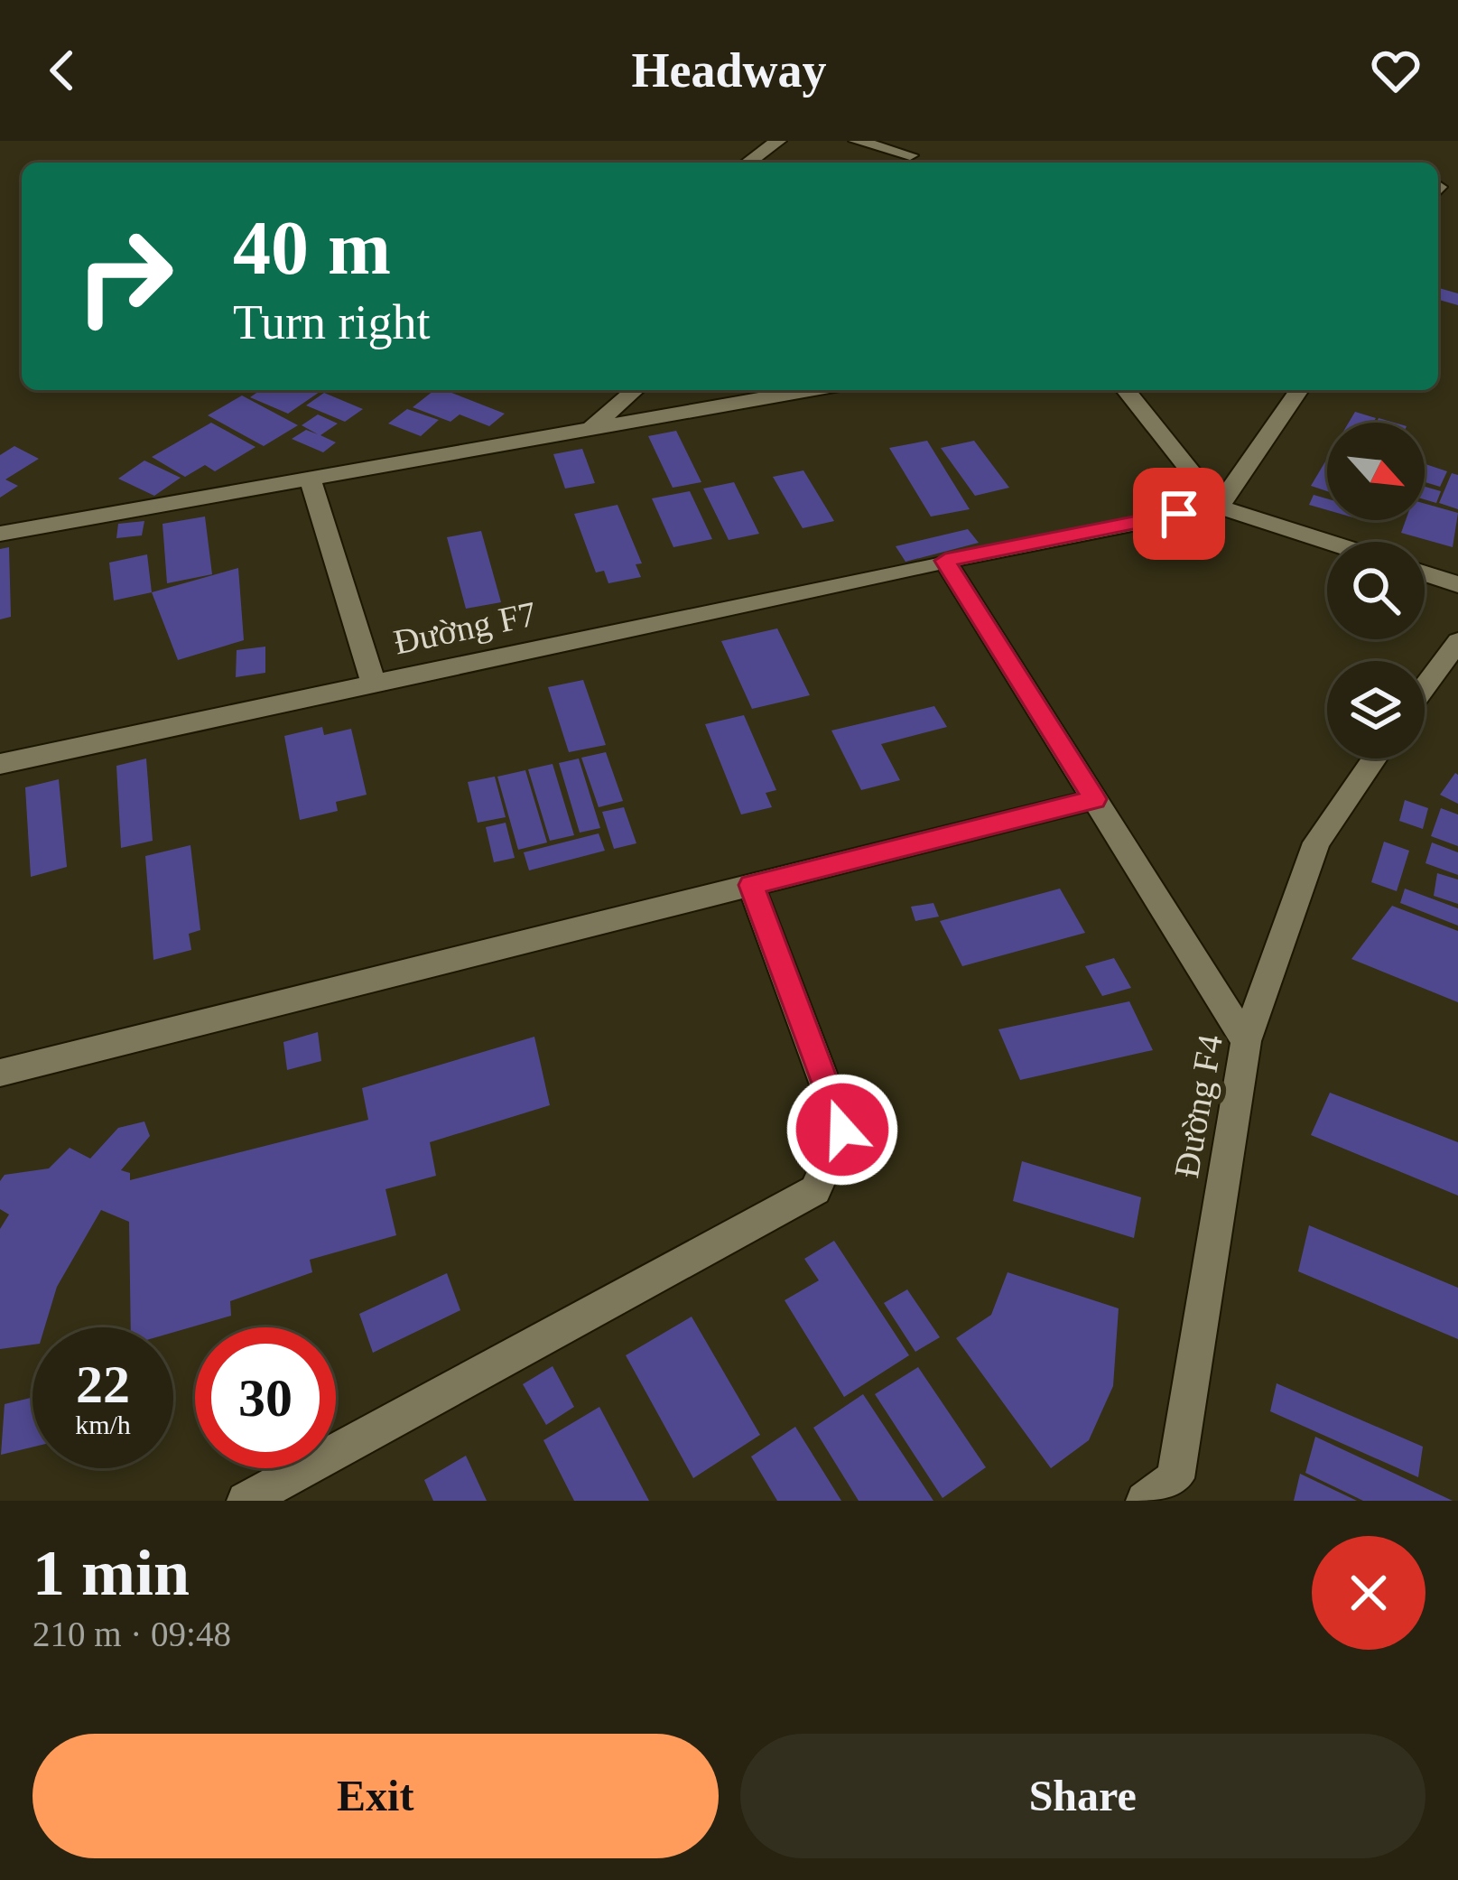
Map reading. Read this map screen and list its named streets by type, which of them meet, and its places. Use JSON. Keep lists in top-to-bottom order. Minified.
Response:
{"streets":{"street":["Đường F7","Đường F4"]},"north":"bottom right","page":{"header":"Headway","turn":["40 m","Turn right"],"speed":"22 km/h","limit":"30","heading":["1 min","210 m · 09:48"],"buttons":["Exit","Share"]}}
